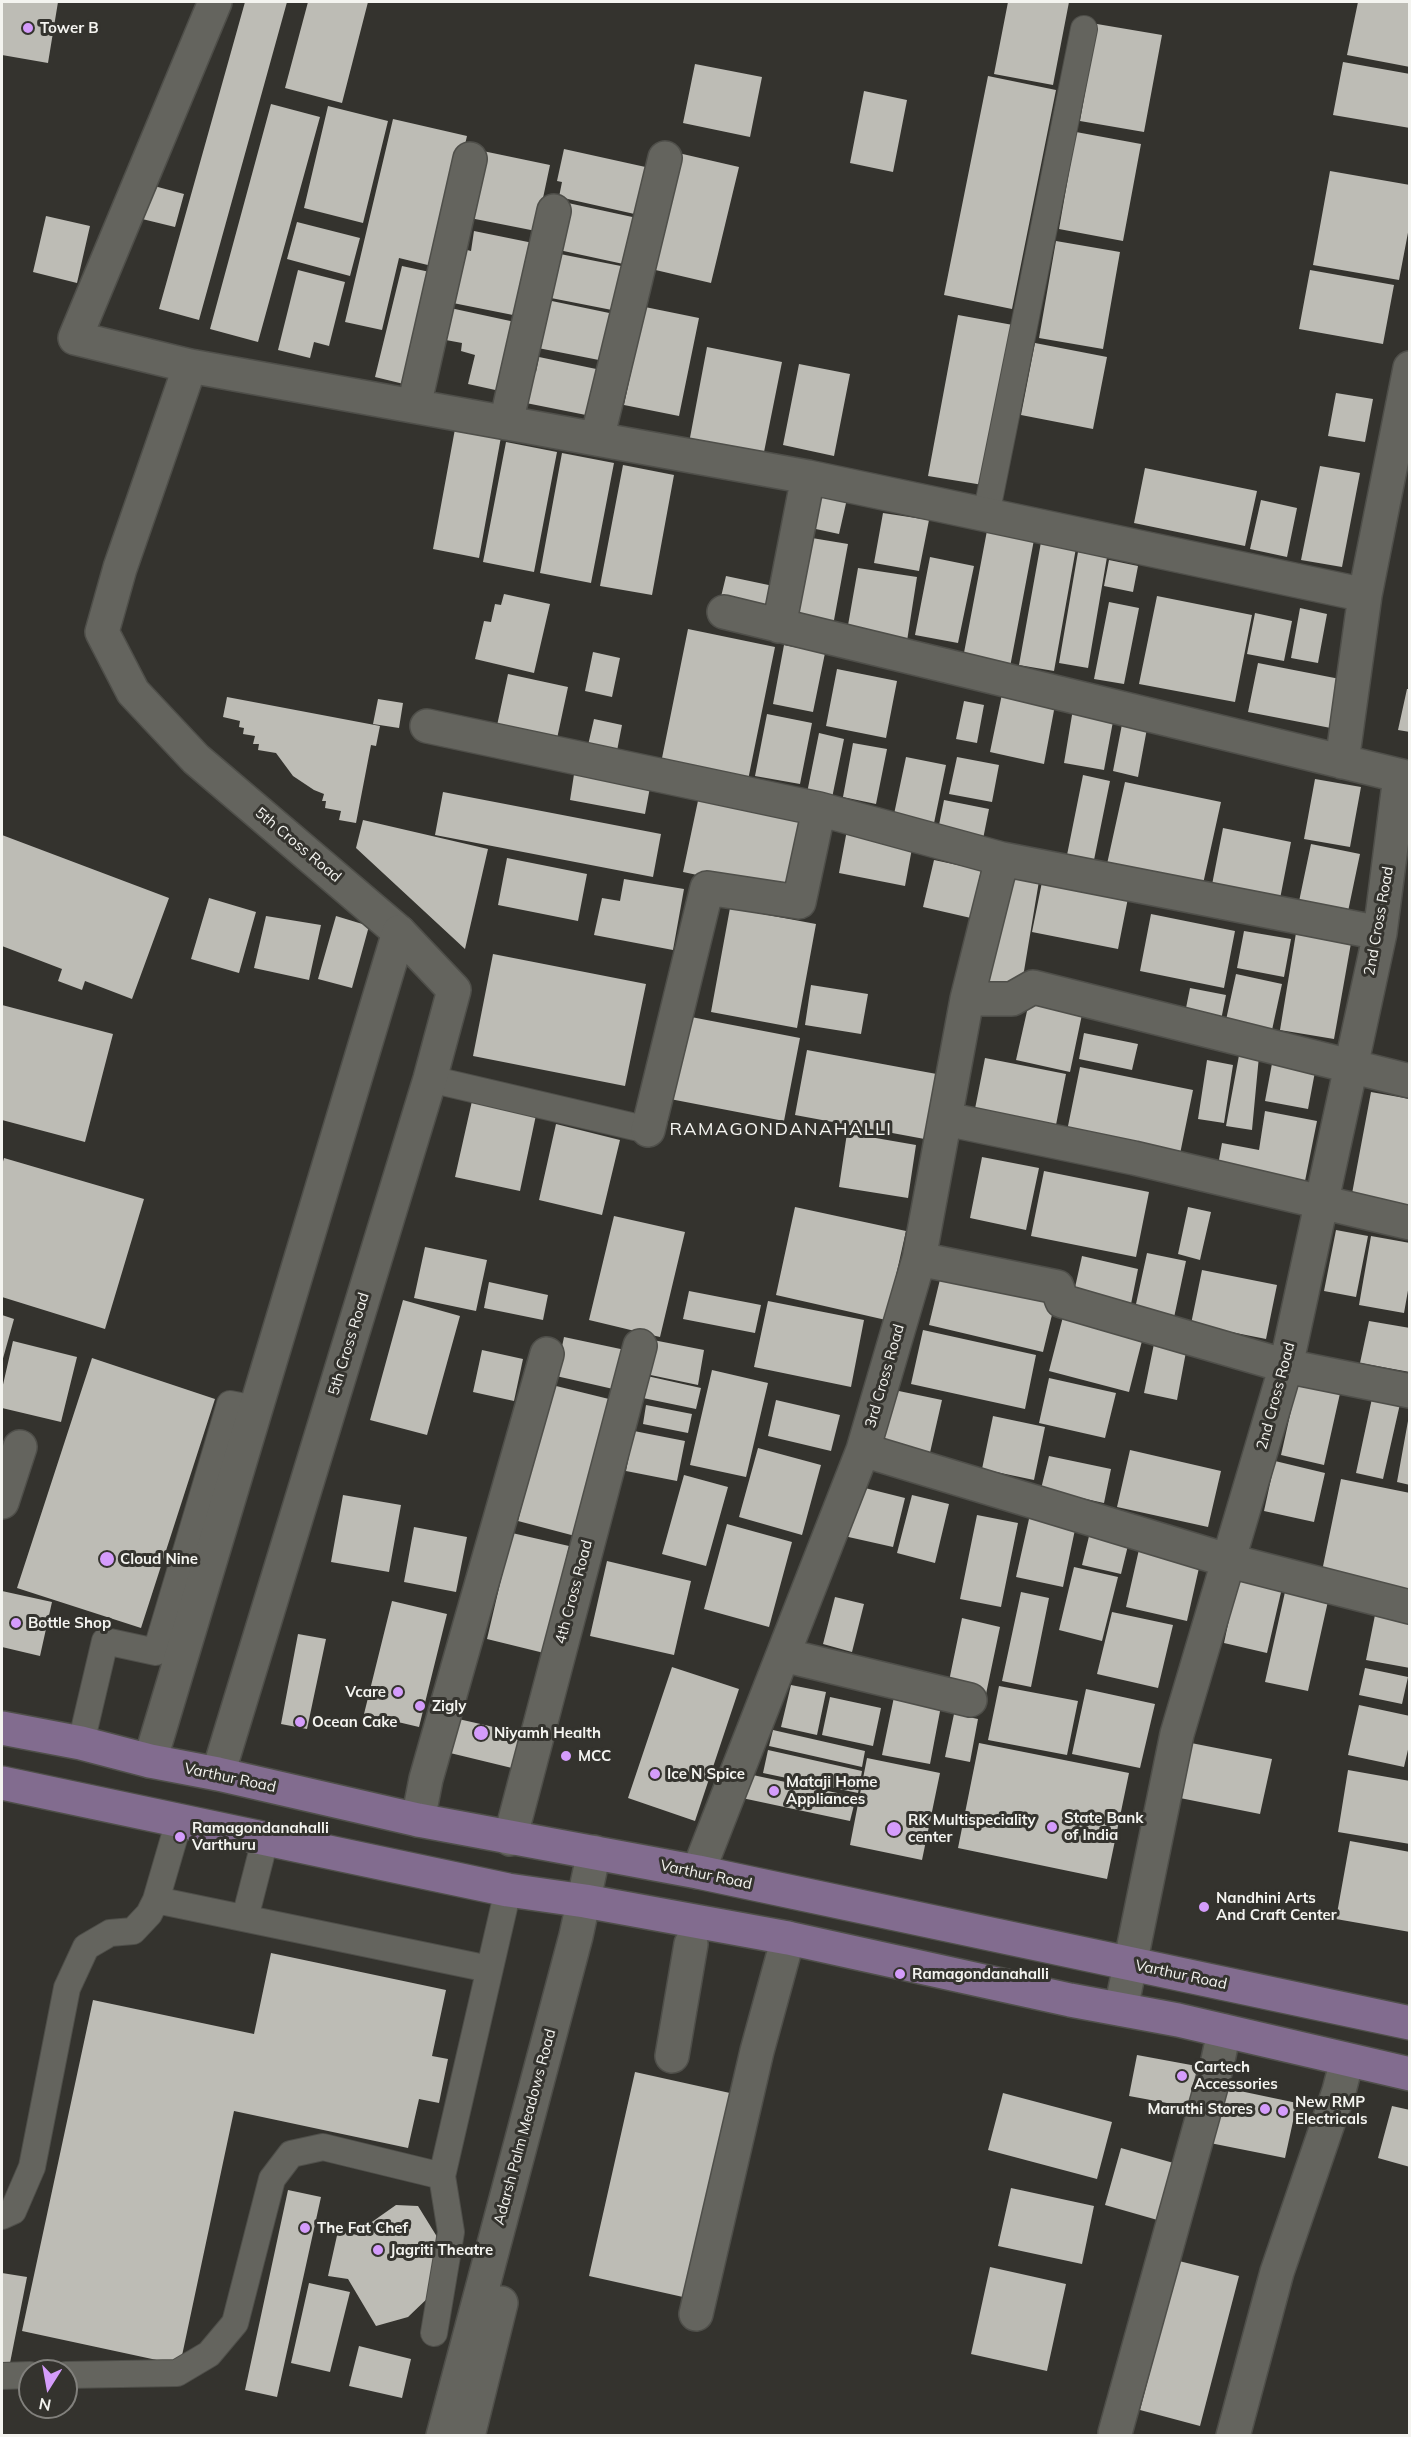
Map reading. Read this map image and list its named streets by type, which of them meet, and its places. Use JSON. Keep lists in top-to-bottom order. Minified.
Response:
{"streets":{"main road":["Varthur Road"],"street":["5th Cross Road","2nd Cross Road","3rd Cross Road","4th Cross Road","Adarsh Palm Meadows Road"]},"crossings":[["5th Cross Road","Varthur Road"],["2nd Cross Road","Varthur Road"],["3rd Cross Road","Varthur Road"],["4th Cross Road","Varthur Road"],["Varthur Road","Adarsh Palm Meadows Road"]],"districts":["RAMAGONDANAHALLI"],"places":["Tower B","Cloud Nine","Bottle Shop","Vcare","Zigly","Ocean Cake","Niyamh Health","MCC","Ice N Spice","Mataji Home Appliances","State Bank of India","RK Multispeciality center","Ramagondanahalli Varthuru","Nandhini Arts And Craft Center","Ramagondanahalli","Cartech Accessories","Maruthi Stores","New RMP Electricals","The Fat Chef","Jagriti Theatre"],"north":"bottom"}
